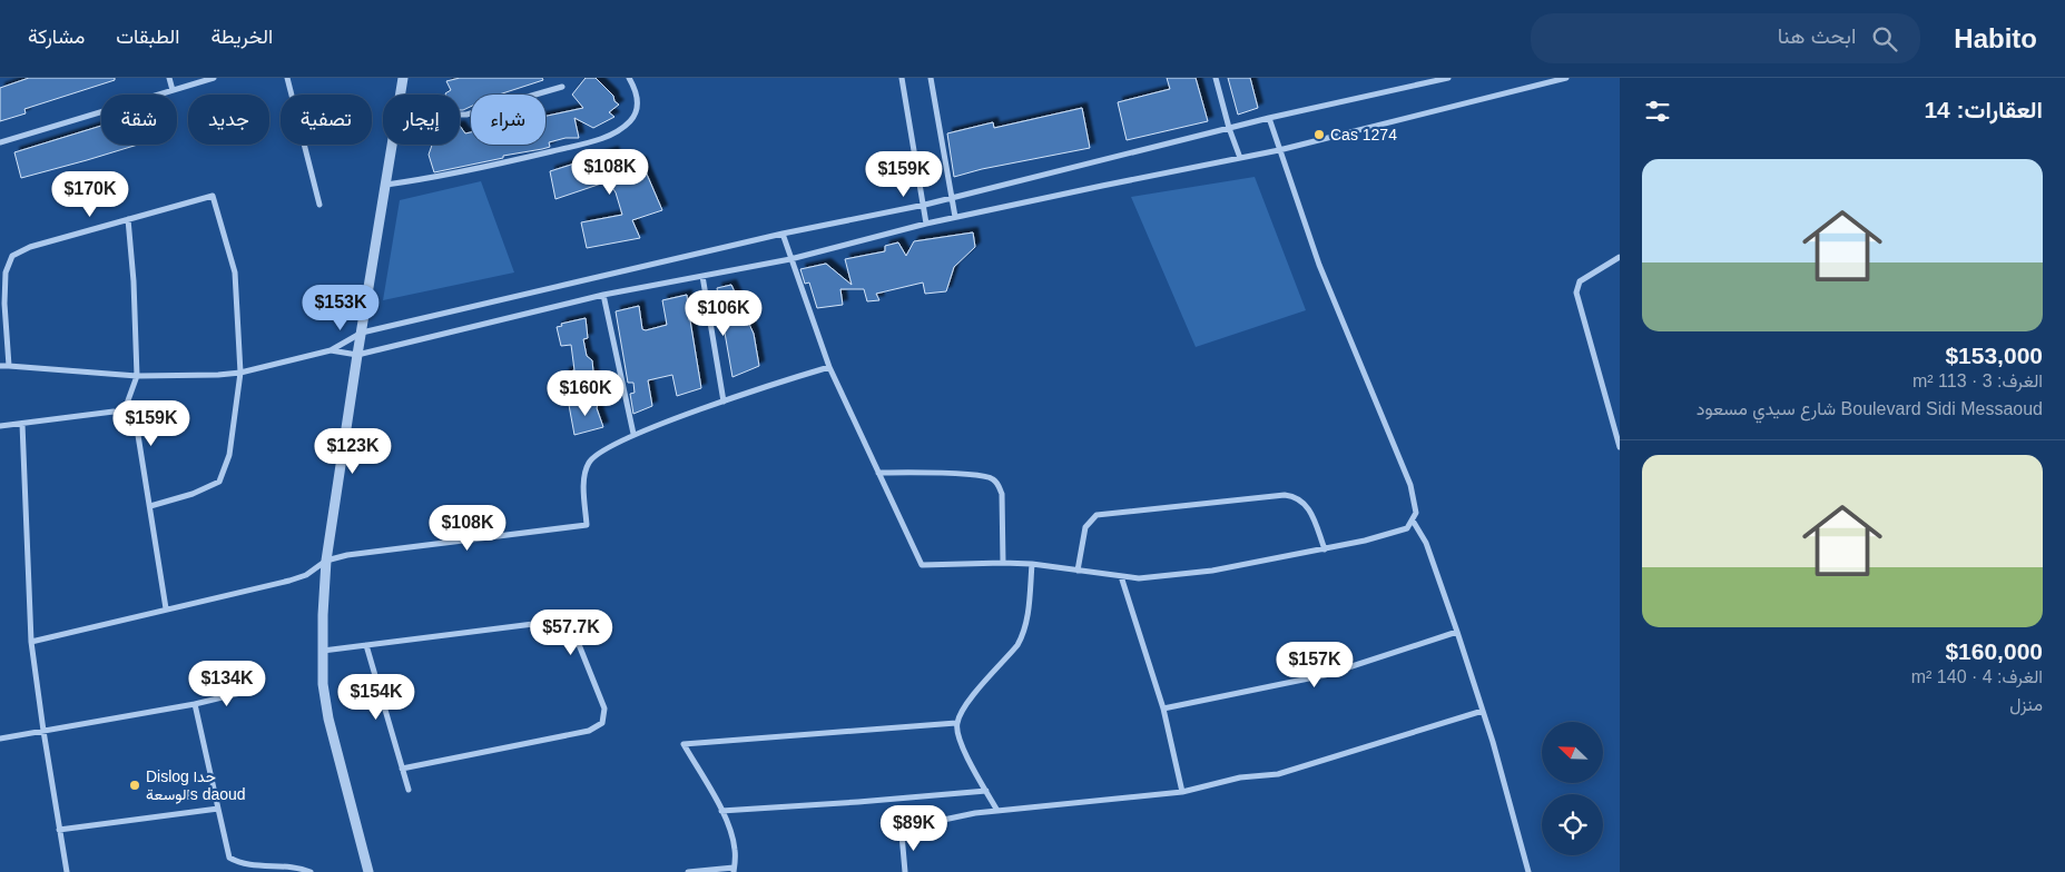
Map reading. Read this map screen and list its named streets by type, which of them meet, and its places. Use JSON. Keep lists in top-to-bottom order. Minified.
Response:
{"places":["Cas 1274","Dislog حدا الوسعةs daoud"],"north":"top left","page":{"header":"Habito","search":"ابحث هنا","nav":["الخريطة","الطبقات","مشاركة"],"heading":"العقارات: 14","chip":["شراء","إيجار","تصفية","جديد","شقة"],"list":[{"name":"$153,000","note":"الغرف: 3 · 113 m² · Boulevard Sidi Messaoud شارع سيدي مسعود"},{"name":"$160,000","note":"الغرف: 4 · 140 m² · منزل"}],"price":["$108K","$159K","$170K","$153K","$106K","$160K","$159K","$123K","$108K","$57.7K","$157K","$134K","$154K","$89K"]}}
